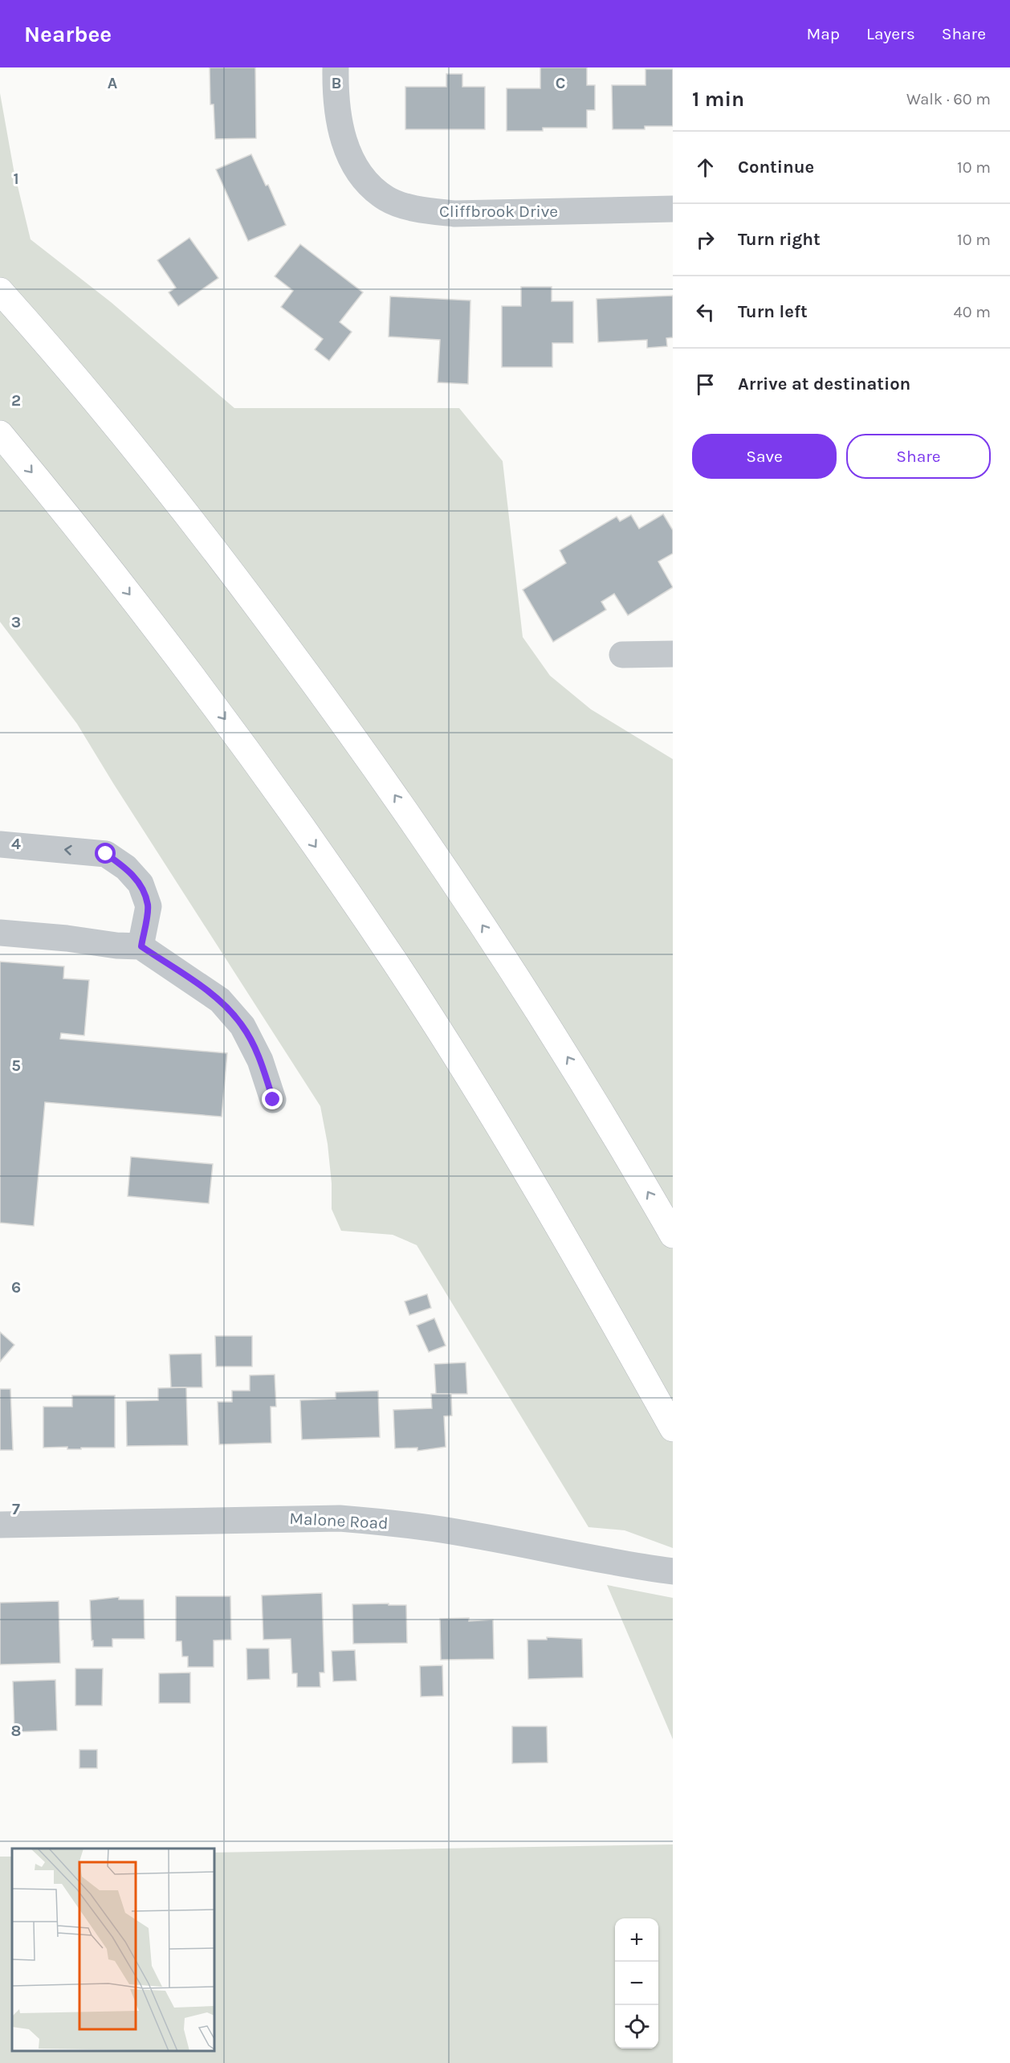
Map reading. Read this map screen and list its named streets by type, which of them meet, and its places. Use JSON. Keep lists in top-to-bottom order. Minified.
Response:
{"streets":{"street":["Cliffbrook Drive","Malone Road"]},"page":{"header":"Nearbee","nav":["Map","Layers","Share"],"heading":["1 min","Walk · 60 m"],"list":[["Continue","10 m"],["Turn right","10 m"],["Turn left","40 m"],"Arrive at destination"],"buttons":["Save","Share"],"map_buttons":["+","−"]},"grid":{"columns":["A","B","C"],"rows":["1","2","3","4","5","6","7","8"]}}
